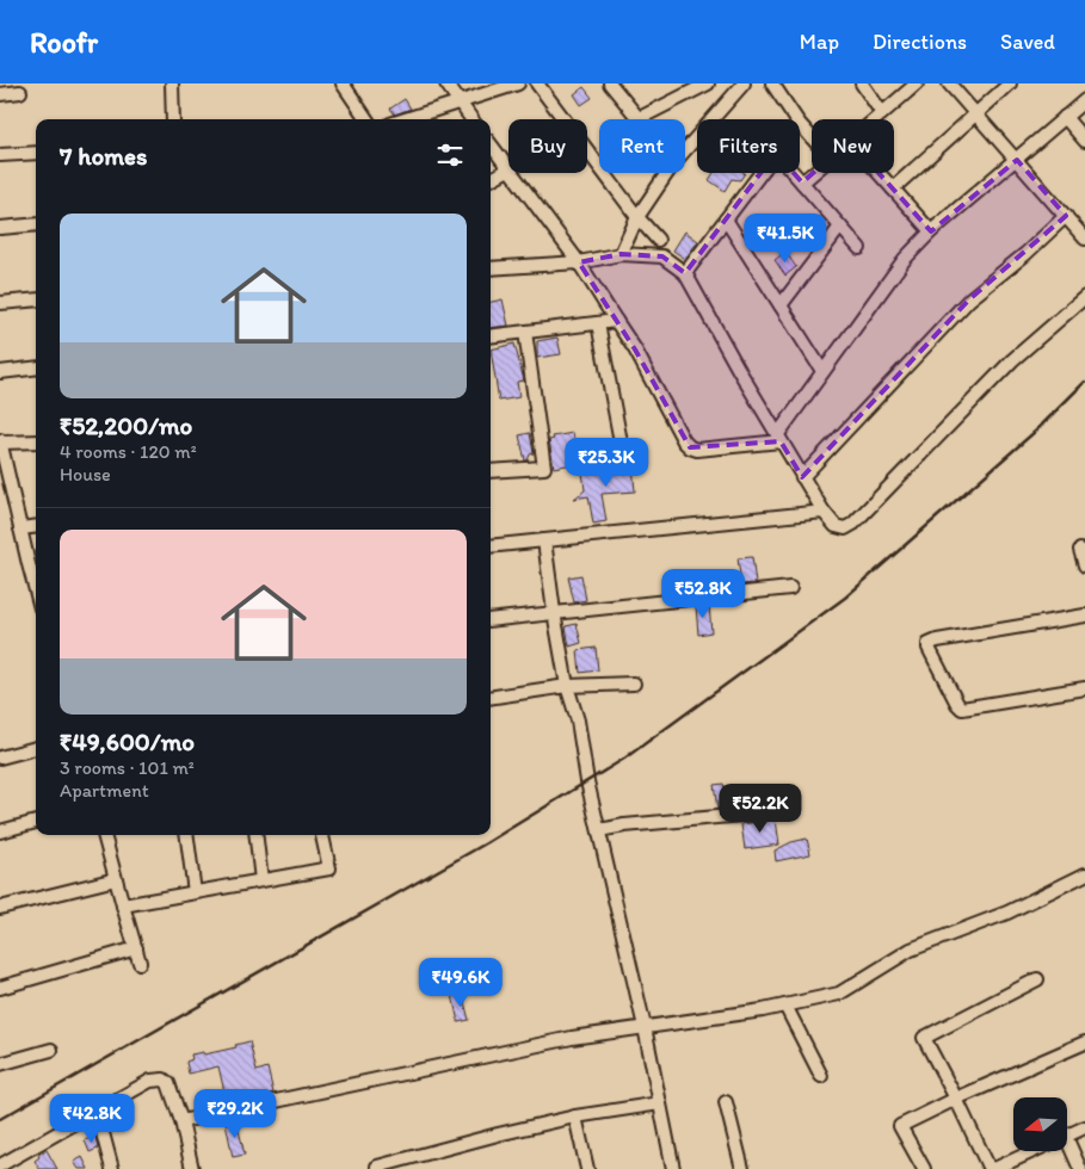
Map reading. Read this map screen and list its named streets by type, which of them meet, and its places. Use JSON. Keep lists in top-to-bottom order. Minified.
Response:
{"north":"left","page":{"header":"Roofr","nav":["Map","Directions","Saved"],"chip":["Buy","Rent","Filters","New"],"heading":"7 homes","list":[{"name":"₹52,200/mo","note":"4 rooms · 120 m² · House"},{"name":"₹49,600/mo","note":"3 rooms · 101 m² · Apartment"}],"price":["₹41.5K","₹25.3K","₹52.8K","₹52.2K","₹49.6K","₹29.2K","₹42.8K"]}}
